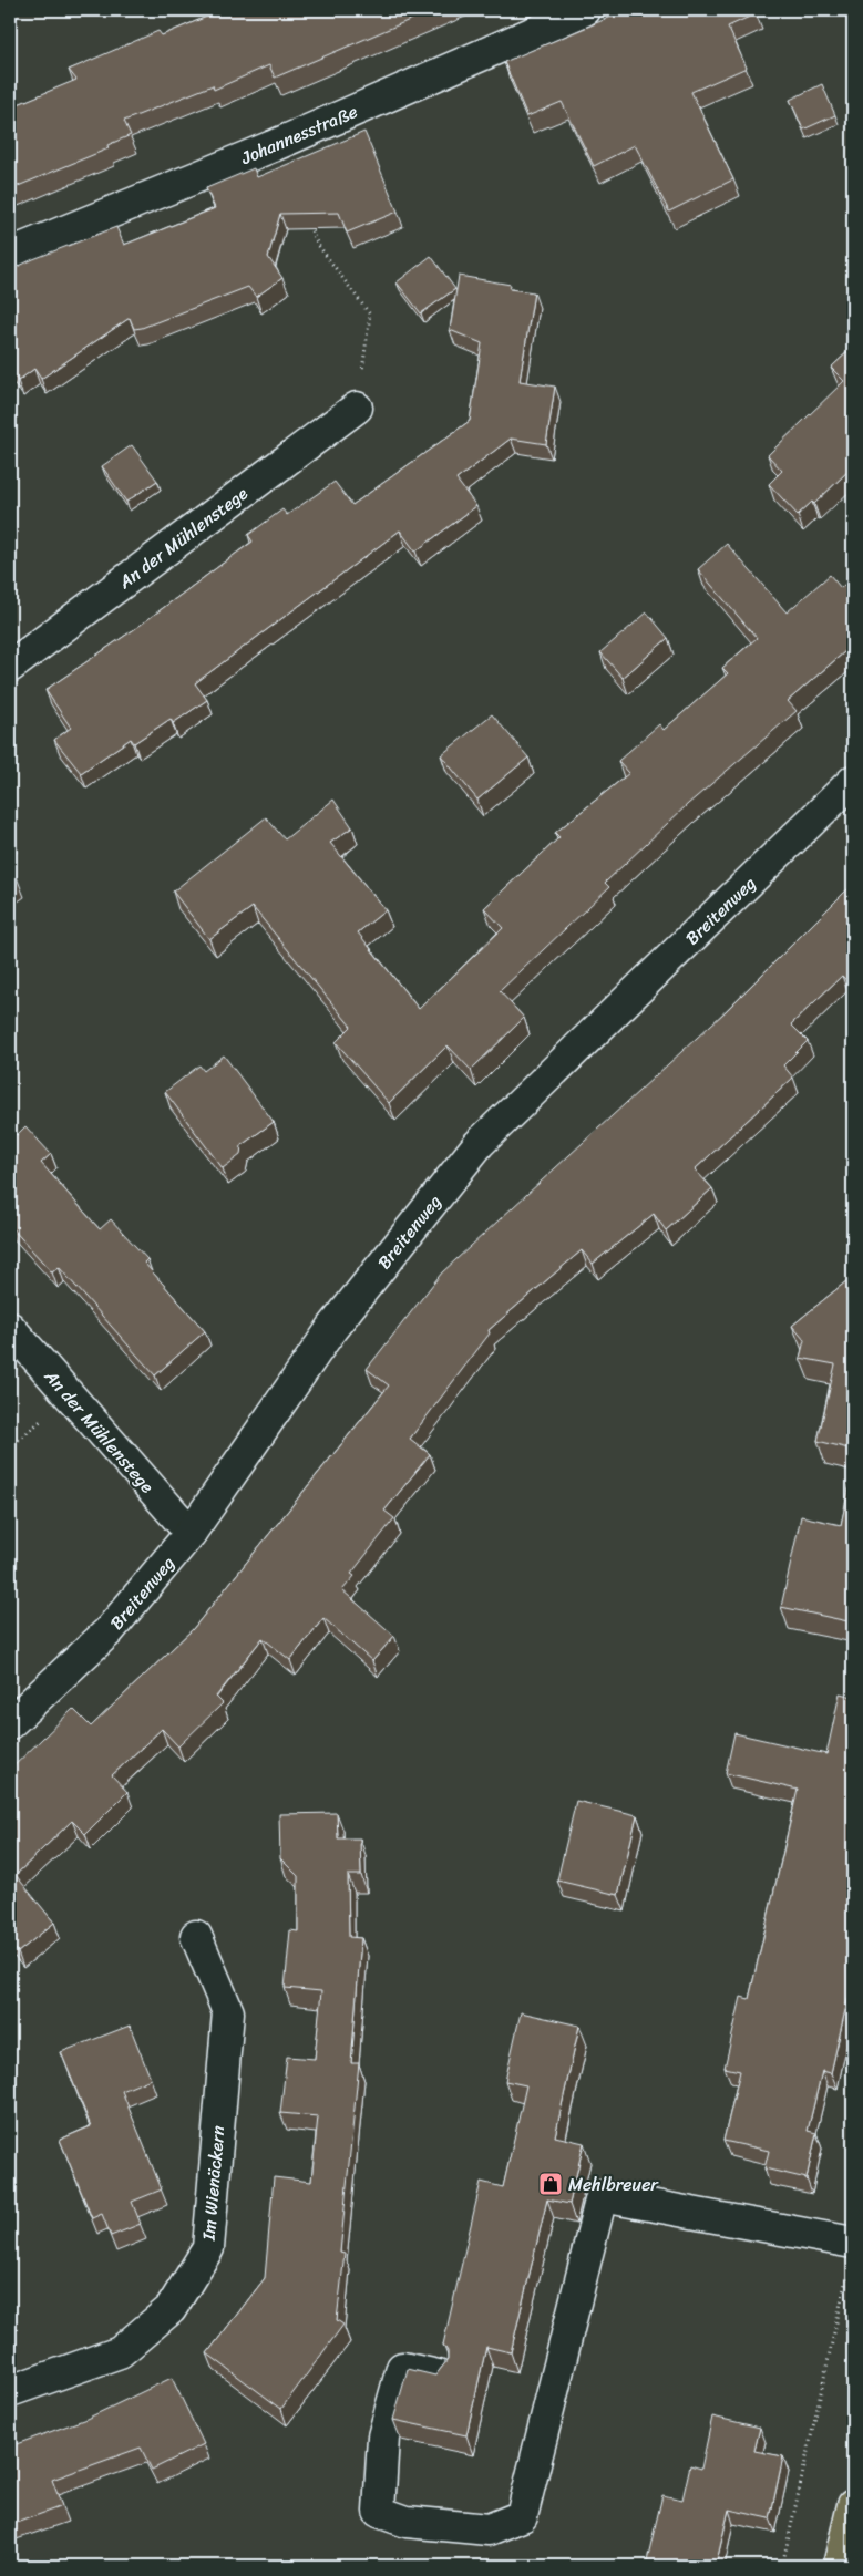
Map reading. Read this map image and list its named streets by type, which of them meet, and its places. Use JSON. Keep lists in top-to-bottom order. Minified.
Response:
{"streets":{"street":["Johannesstraße","An der Mühlenstege","Breitenweg","Im Wienäckern"]},"crossings":[["An der Mühlenstege","Breitenweg"]],"places":{"shop":["Mehlbreuer"]}}
